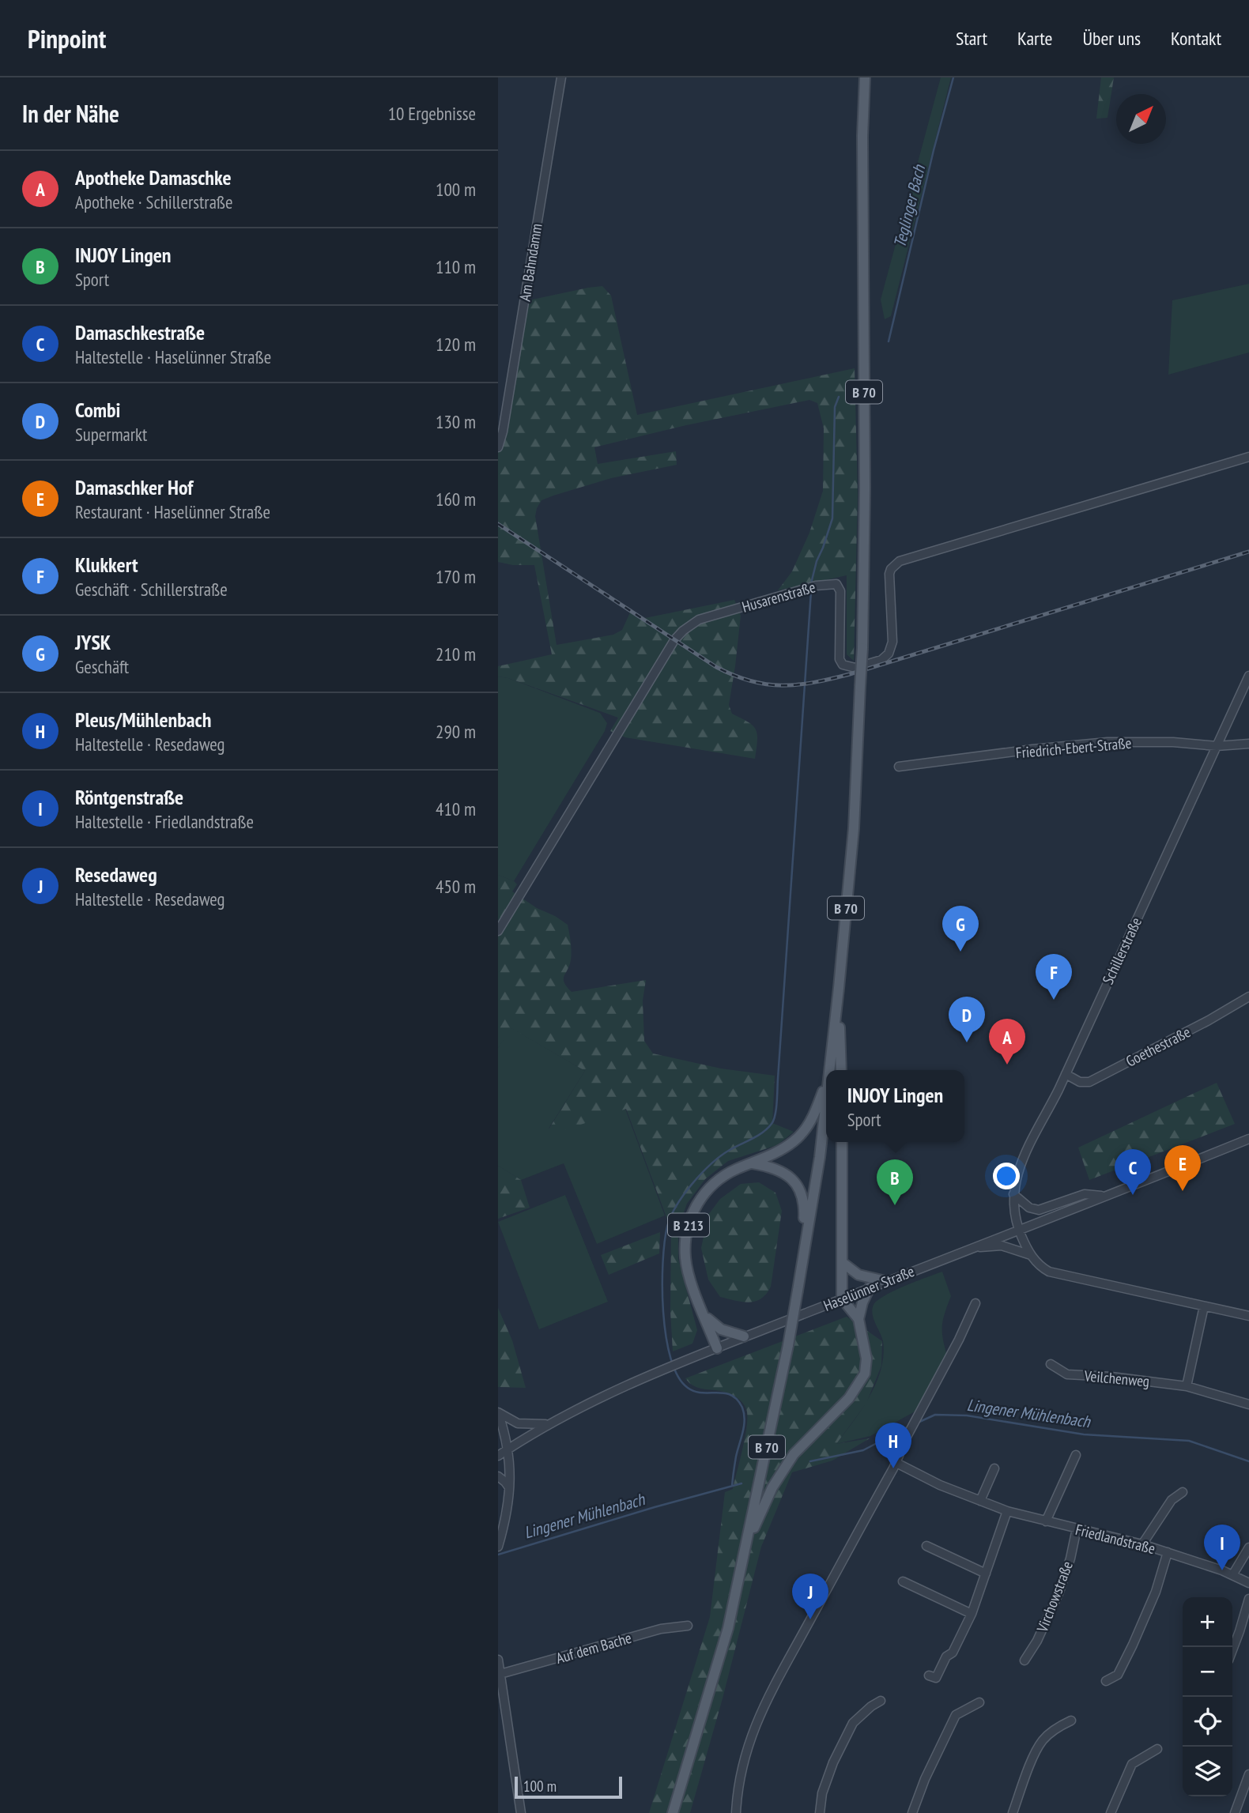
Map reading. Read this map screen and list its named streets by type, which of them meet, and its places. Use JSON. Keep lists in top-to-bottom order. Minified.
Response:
{"streets":{"main road":["B 70","B 213"],"street":["Am Bahndamm","Husarenstraße","Friedrich-Ebert-Straße","Schillerstraße","Goethestraße","Haselünner Straße","Veilchenweg","Friedlandstraße","Virchowstraße","Auf dem Bache"]},"crossings":[["Friedrich-Ebert-Straße","Schillerstraße"],["Schillerstraße","Goethestraße"],["Schillerstraße","Haselünner Straße"],["B 213","Haselünner Straße"],["Friedlandstraße","Virchowstraße"]],"water":["Teglinger Bach","Lingener Mühlenbach"],"scale_bar":"100 m","north":"top right","page":{"header":"Pinpoint","nav":["Start","Karte","Über uns","Kontakt"],"heading":["In der Nähe","10 Ergebnisse"],"list":[{"mark":"A","name":"Apotheke Damaschke","note":"Apotheke · Schillerstraße","value":"100 m"},{"mark":"B","name":"INJOY Lingen","note":"Sport","value":"110 m"},{"mark":"C","name":"Damaschkestraße","note":"Haltestelle · Haselünner Straße","value":"120 m"},{"mark":"D","name":"Combi","note":"Supermarkt","value":"130 m"},{"mark":"E","name":"Damaschker Hof","note":"Restaurant · Haselünner Straße","value":"160 m"},{"mark":"F","name":"Klukkert","note":"Geschäft · Schillerstraße","value":"170 m"},{"mark":"G","name":"JYSK","note":"Geschäft","value":"210 m"},{"mark":"H","name":"Pleus/Mühlenbach","note":"Haltestelle · Resedaweg","value":"290 m"},{"mark":"I","name":"Röntgenstraße","note":"Haltestelle · Friedlandstraße","value":"410 m"},{"mark":"J","name":"Resedaweg","note":"Haltestelle · Resedaweg","value":"450 m"}],"pins":["G","F","D","A","E","C","B","H","I","J"],"popup":["INJOY Lingen","Sport"],"map_buttons":["+","−"],"scale":"100 m"}}
